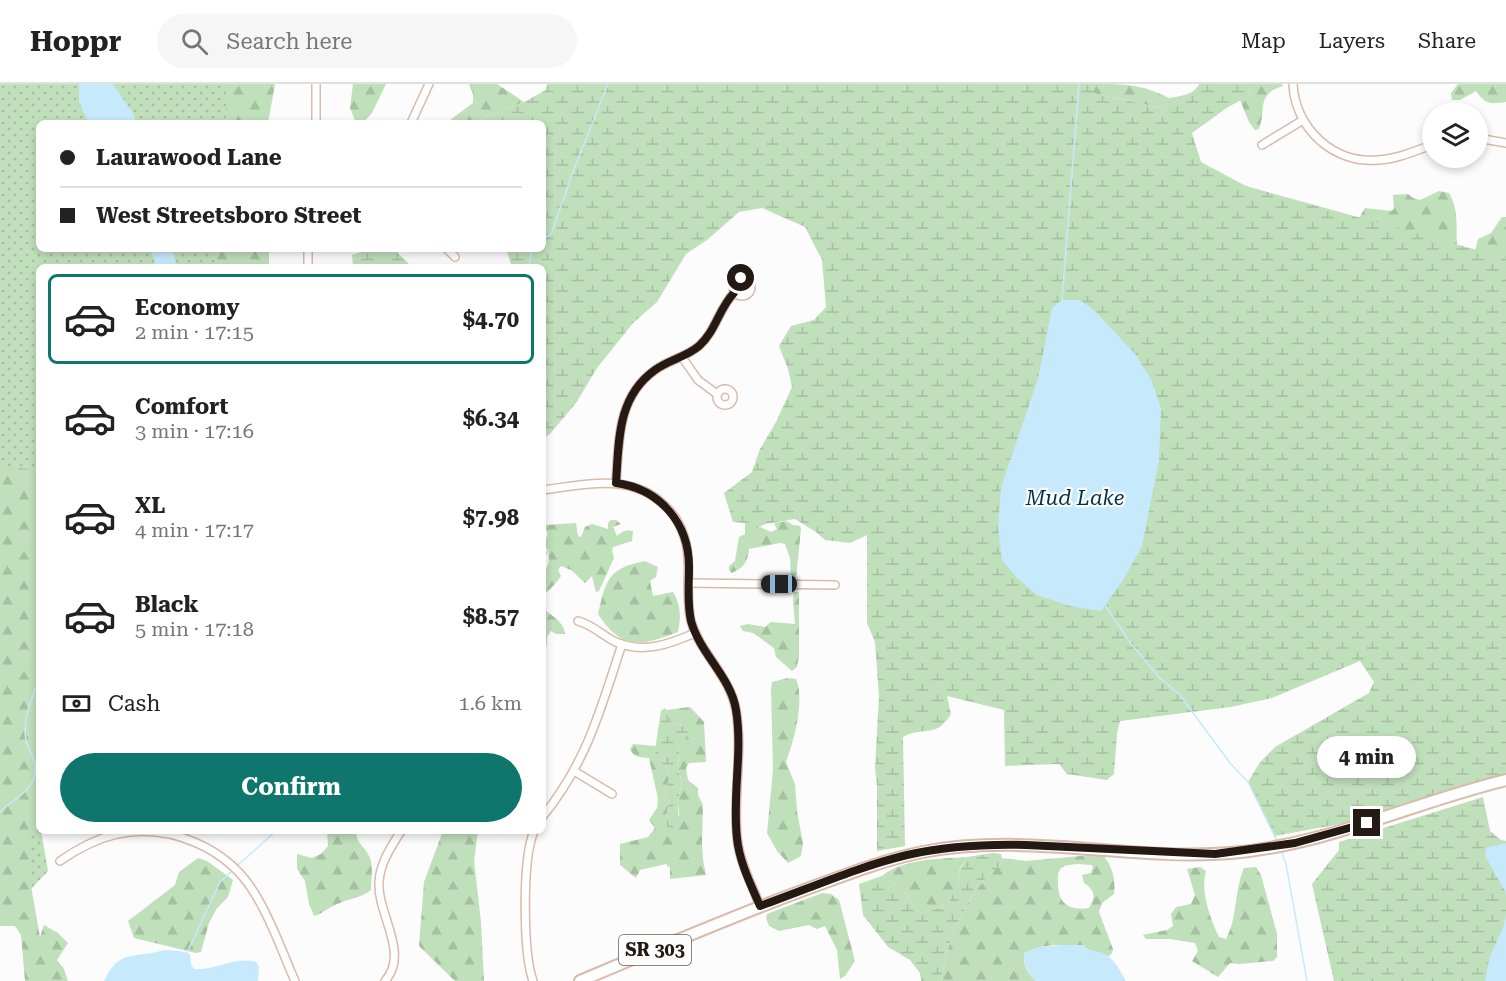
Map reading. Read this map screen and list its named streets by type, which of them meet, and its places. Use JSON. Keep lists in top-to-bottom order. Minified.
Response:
{"streets":{"main road":["SR 303"]},"water":["Mud Lake"],"page":{"header":"Hoppr","search":"Search here","nav":["Map","Layers","Share"],"banner":["Laurawood Lane","West Streetsboro Street"],"list":[{"name":"Economy","note":"2 min · 17:15","value":"$4.70"},{"name":"Comfort","note":"3 min · 17:16","value":"$6.34"},{"name":"XL","note":"4 min · 17:17","value":"$7.98"},{"name":"Black","note":"5 min · 17:18","value":"$8.57"}],"pay":["Cash","1.6 km"],"bubble":"4 min","buttons":"Confirm"}}
